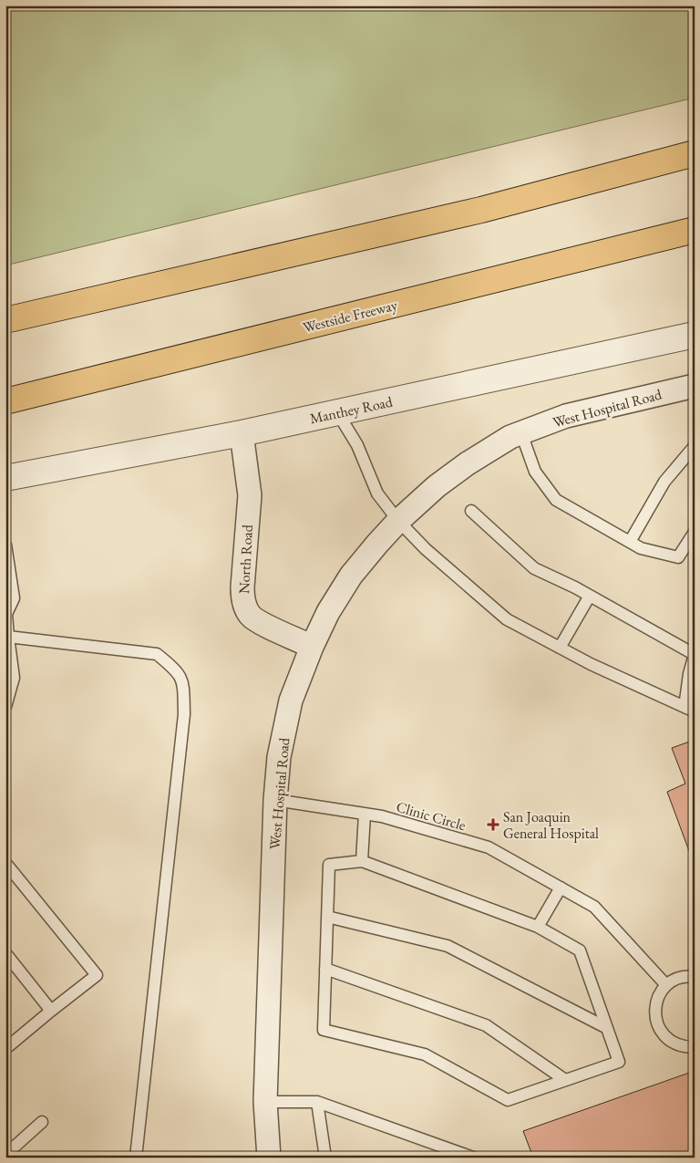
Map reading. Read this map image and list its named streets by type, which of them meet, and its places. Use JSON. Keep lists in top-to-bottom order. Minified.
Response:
{"streets":{"highway":["Westside Freeway"],"street":["West Hospital Road","Manthey Road","North Road"],"lane":["Clinic Circle"]},"crossings":[["West Hospital Road","North Road"],["West Hospital Road","Clinic Circle"],["Manthey Road","North Road"]],"places":{"health":["San Joaquin General Hospital"]}}
